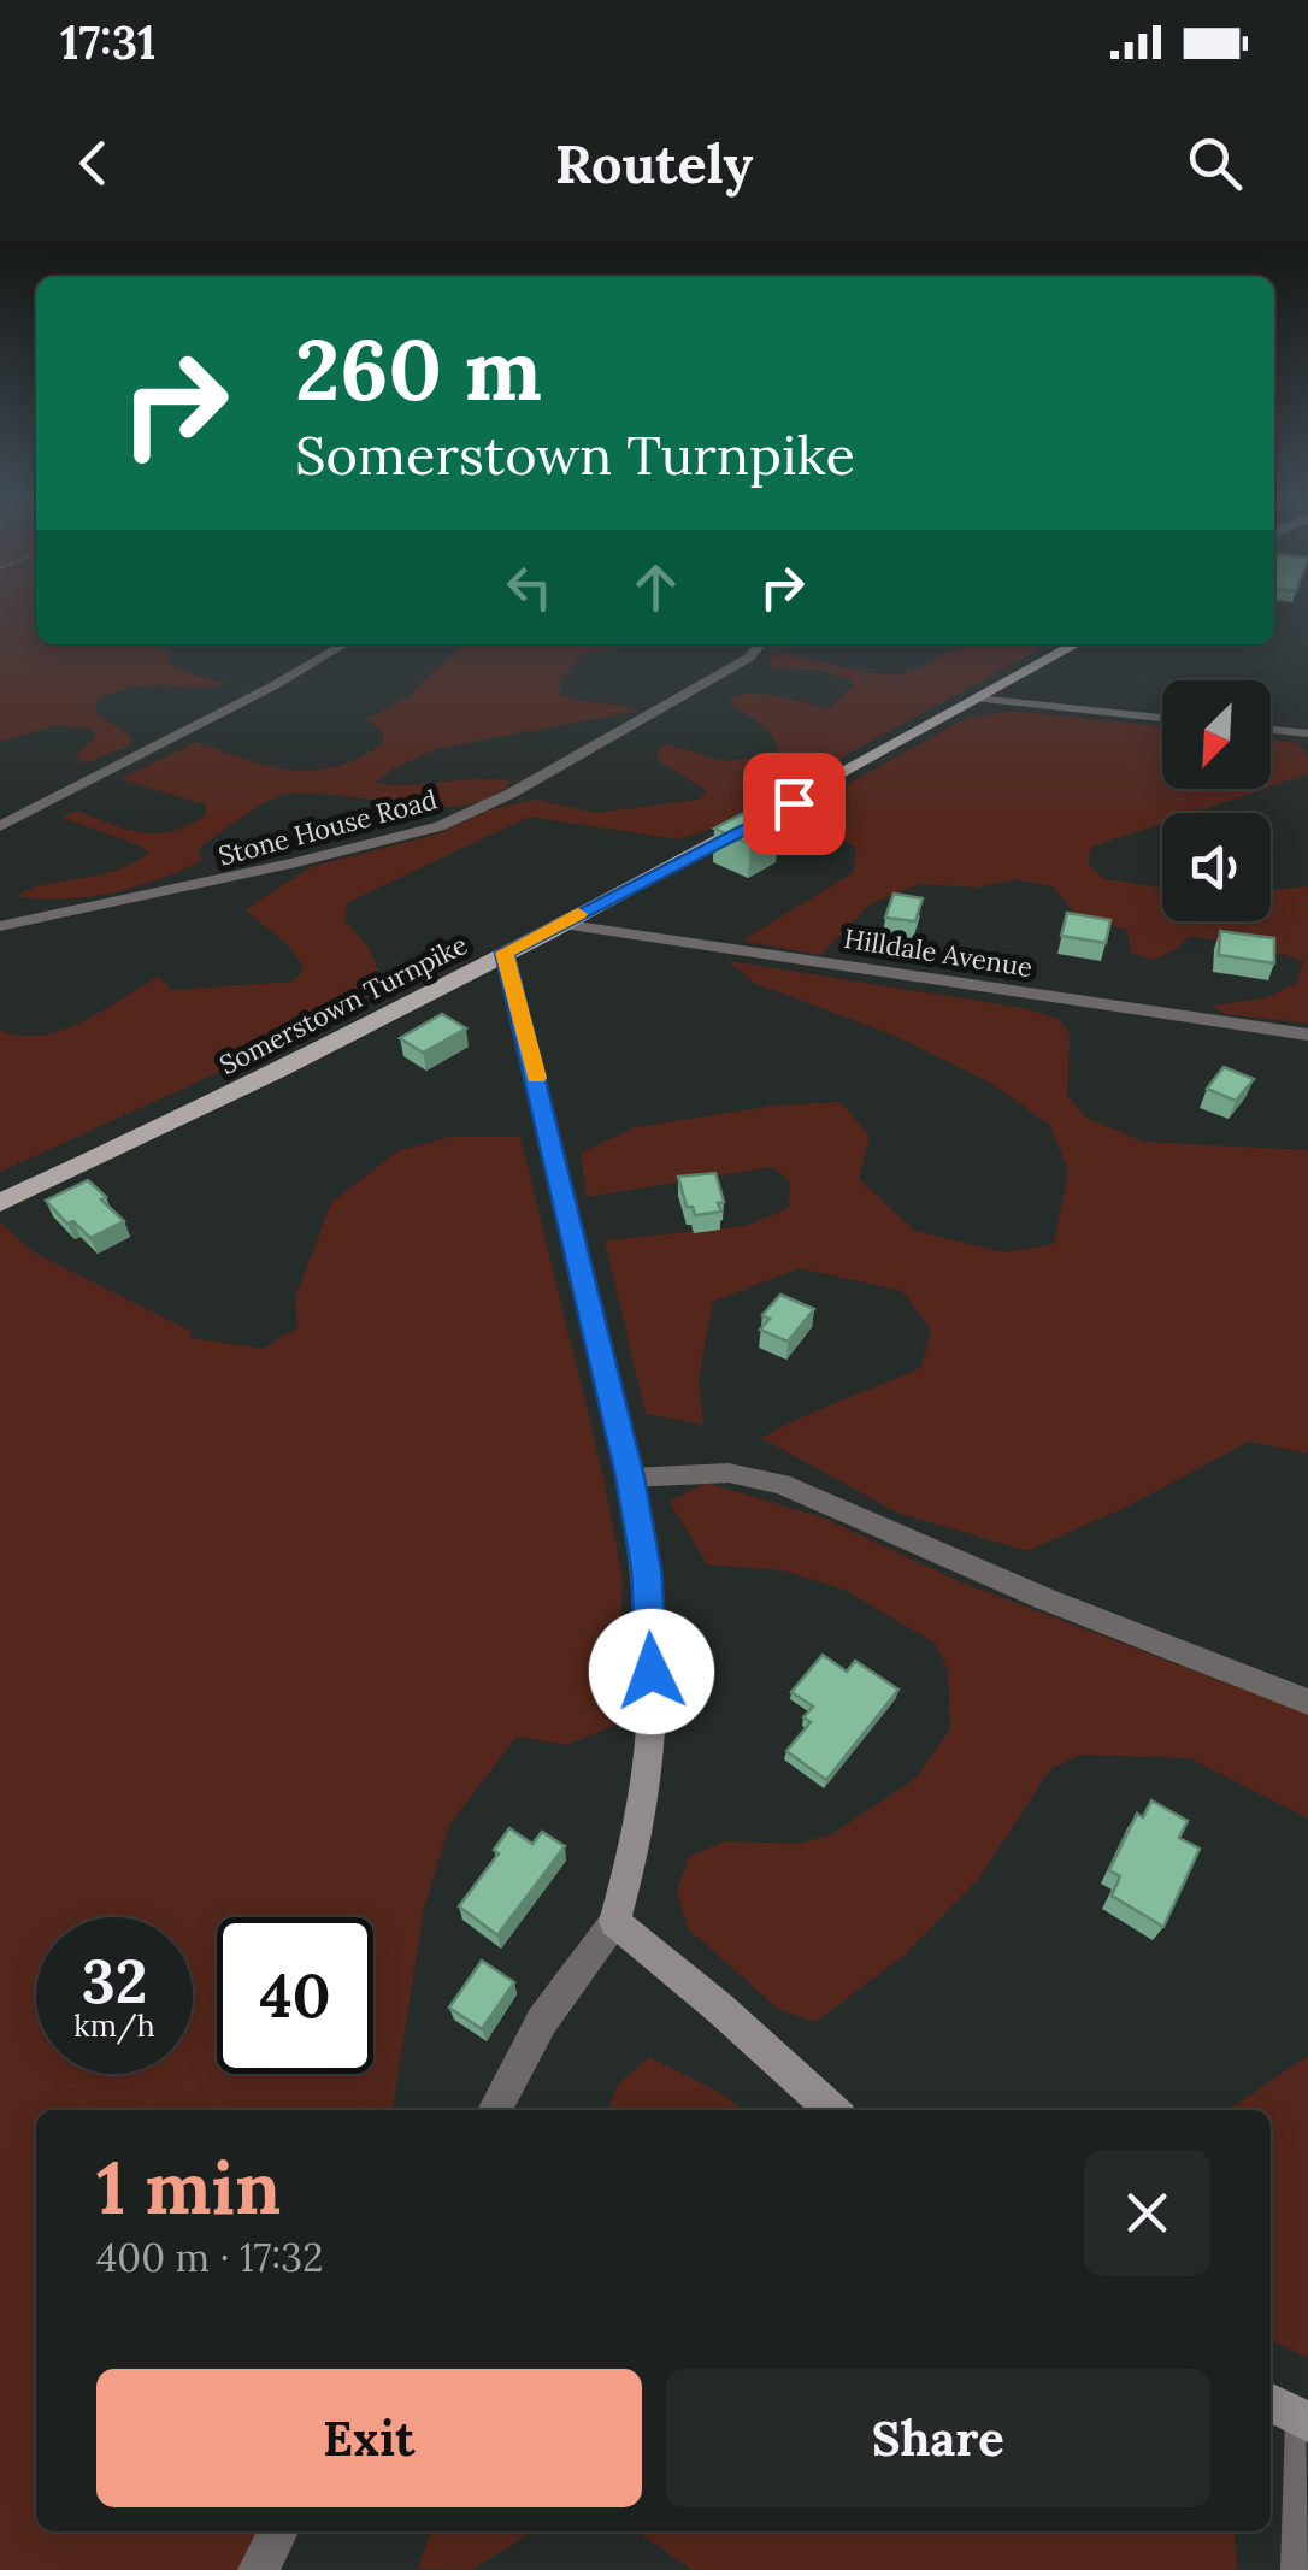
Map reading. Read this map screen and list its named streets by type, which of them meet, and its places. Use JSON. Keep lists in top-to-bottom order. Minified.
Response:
{"streets":{"main road":["Somerstown Turnpike"],"street":["Stone House Road","Hilldale Avenue"]},"crossings":[["Hilldale Avenue","Somerstown Turnpike"]],"north":"bottom left","page":{"status":"17:31","header":"Routely","turn":["260 m","Somerstown Turnpike"],"speed":"32 km/h","limit":"40","heading":["1 min","400 m · 17:32"],"buttons":["Exit","Share"]}}
